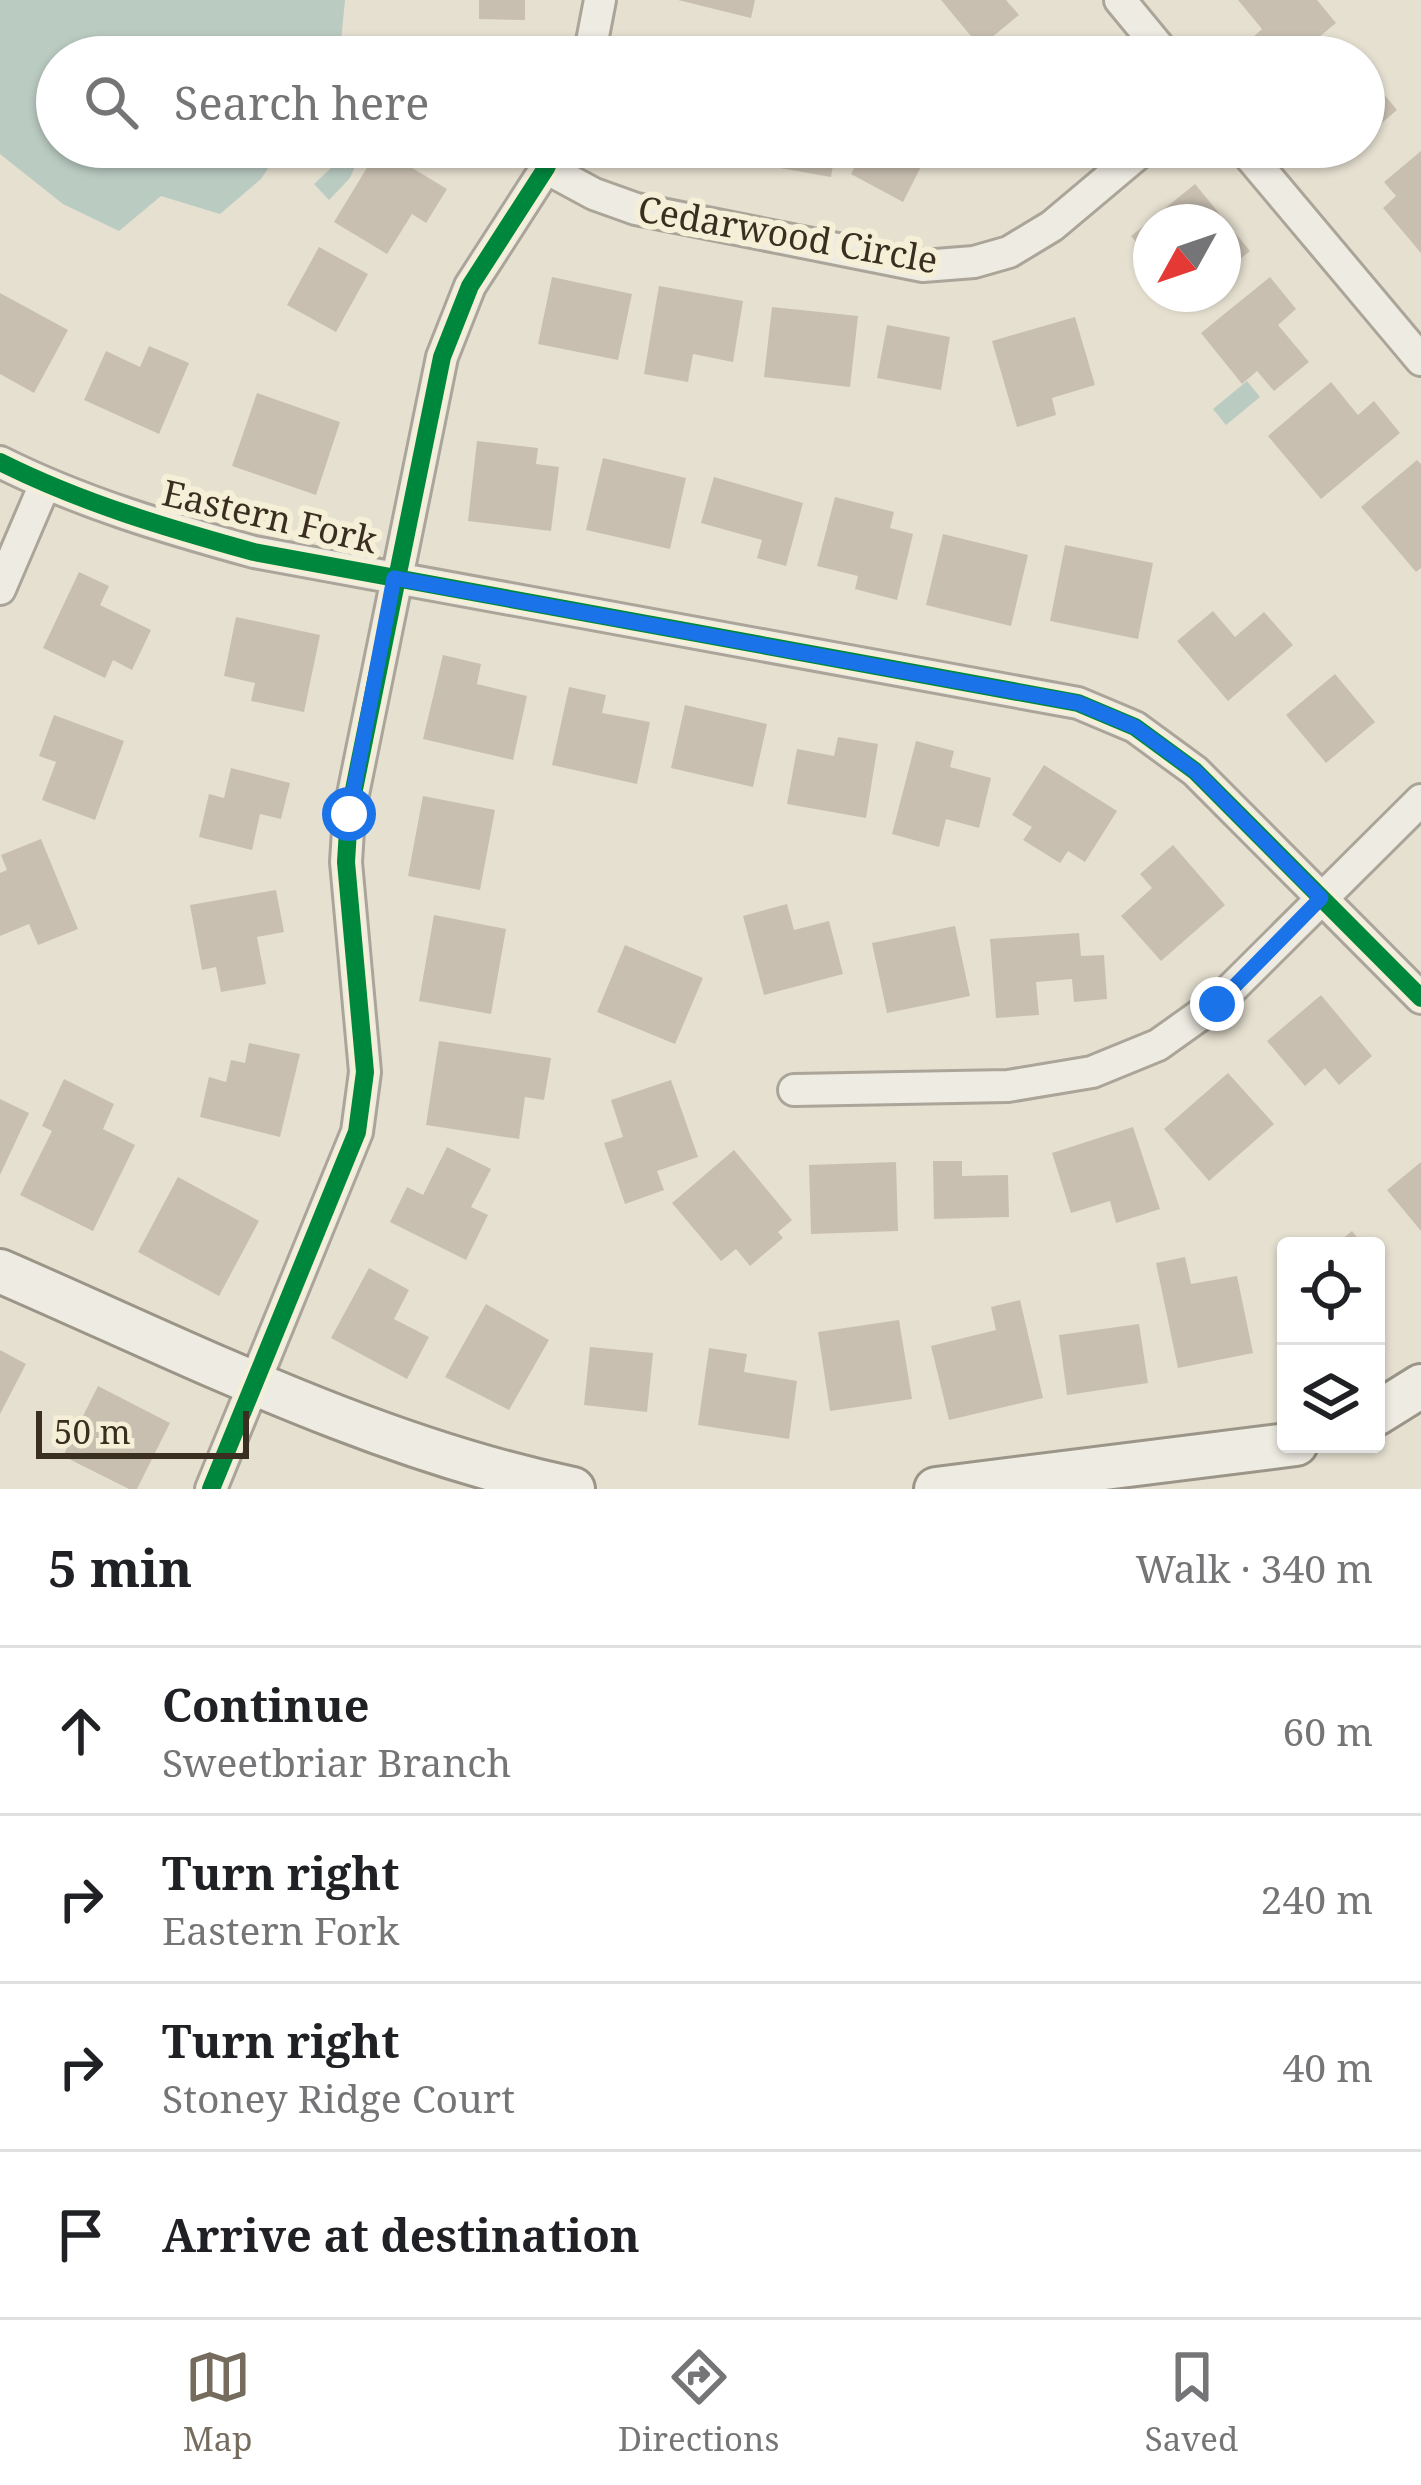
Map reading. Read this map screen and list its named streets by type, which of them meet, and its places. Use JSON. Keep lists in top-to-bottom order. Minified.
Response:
{"streets":{"street":["Cedarwood Circle","Eastern Fork"]},"scale_bar":"50 m","north":"bottom left","page":{"search":"Search here","scale":"50 m","heading":["5 min","Walk · 340 m"],"list":[["Continue","Sweetbriar Branch","60 m"],["Turn right","Eastern Fork","240 m"],["Turn right","Stoney Ridge Court","40 m"],"Arrive at destination"],"nav":["Map","Directions","Saved"]}}
